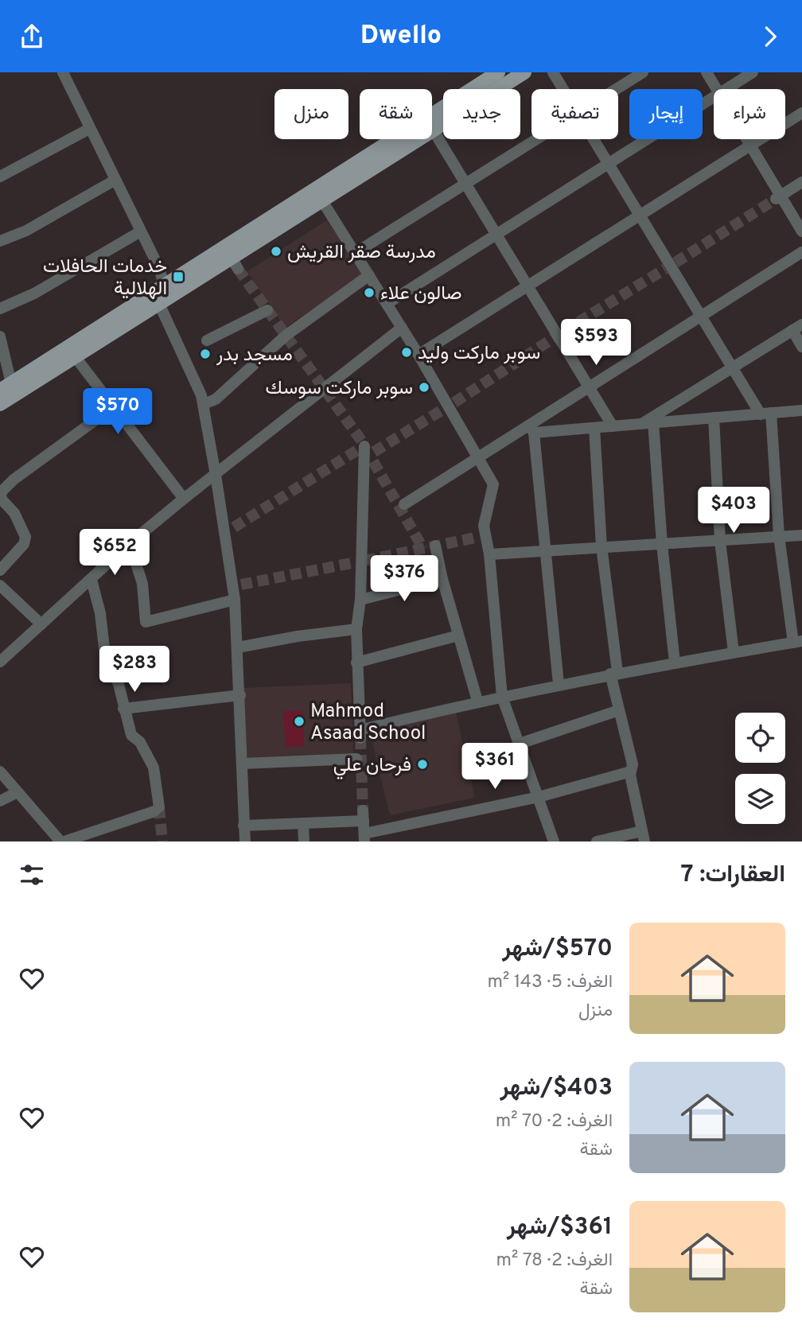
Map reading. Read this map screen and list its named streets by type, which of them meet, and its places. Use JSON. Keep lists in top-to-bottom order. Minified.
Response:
{"places":{"other":["مدرسة صقر القريش","صالون علاء","سوبر ماركت وليد","مسجد بدر","سوبر ماركت سوسك","Mahmod Asaad School","فرحان علي"],"transit":["خدمات الحافلات الهلالية"]},"page":{"header":"Dwello","chip":["شراء","إيجار","تصفية","جديد","شقة","منزل"],"price":["$593","$570","$403","$652","$376","$283","$361"],"heading":"العقارات: 7","list":[{"name":"$570/شهر","note":"الغرف: 5 · 143 m² · منزل"},{"name":"$403/شهر","note":"الغرف: 2 · 70 m² · شقة"},{"name":"$361/شهر","note":"الغرف: 2 · 78 m² · شقة"}]}}
